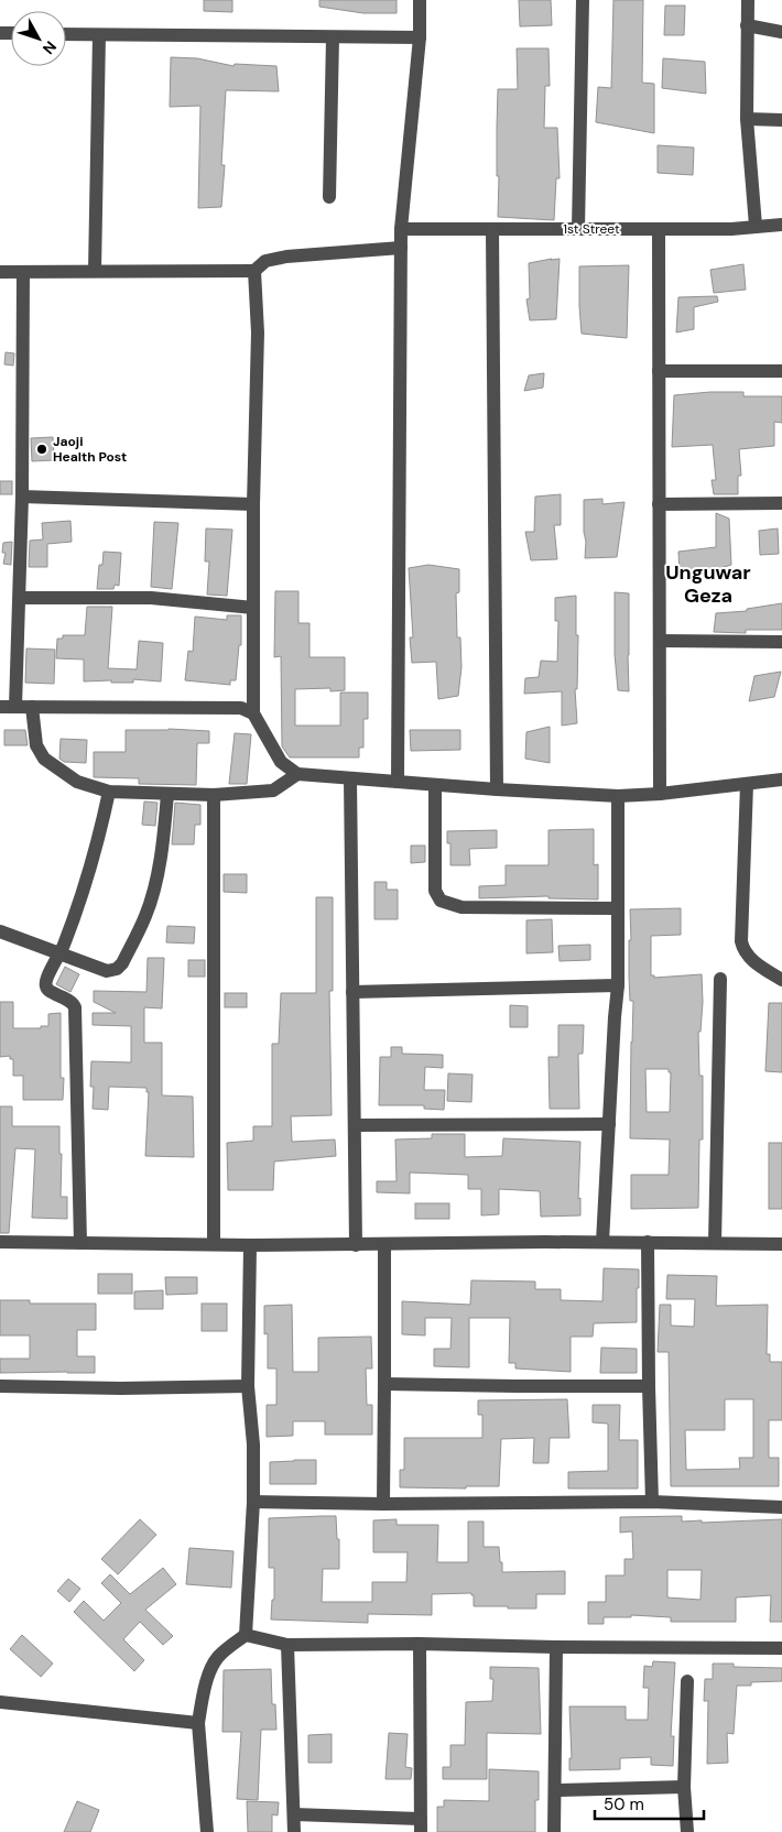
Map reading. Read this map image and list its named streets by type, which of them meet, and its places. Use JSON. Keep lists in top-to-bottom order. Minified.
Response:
{"streets":{"street":["1st Street"]},"districts":["Unguwar Geza"],"places":["Jaoji Health Post"],"scale_bar":"50 m","north":"bottom right"}
